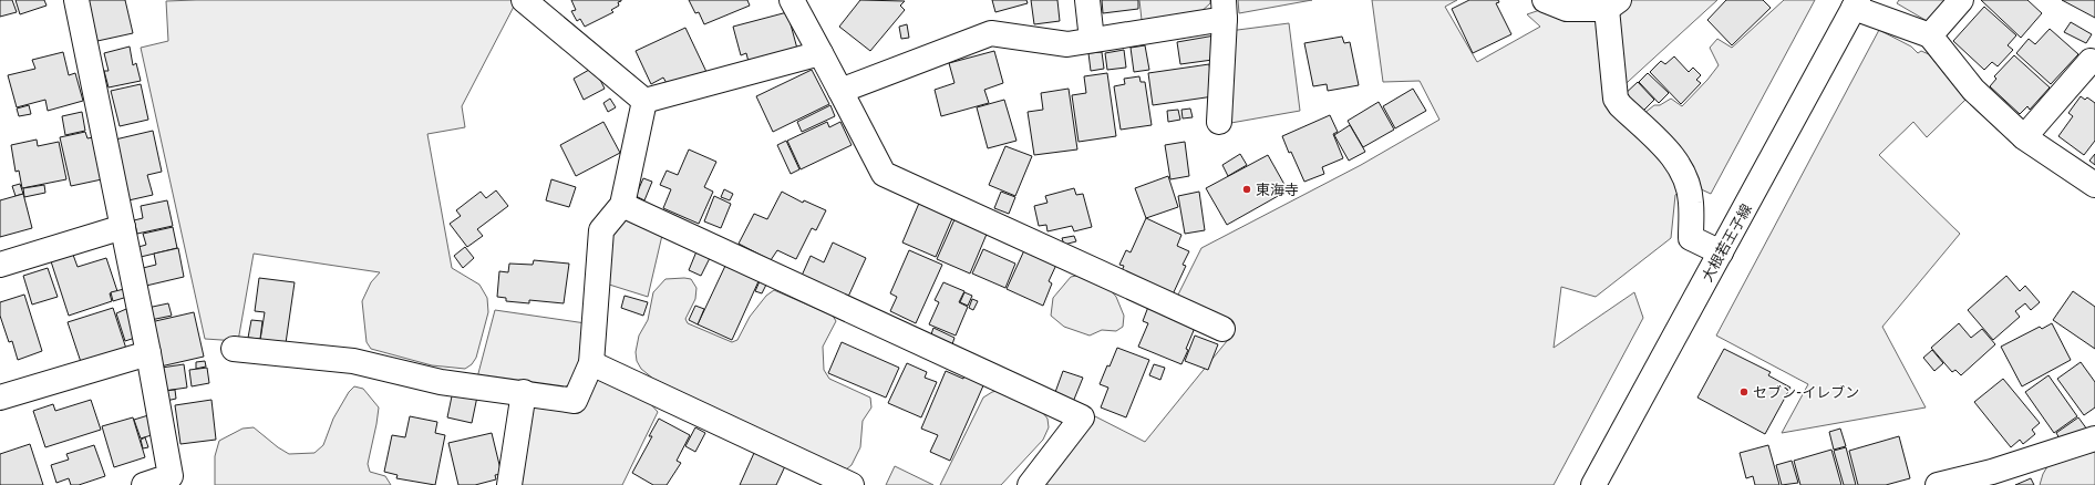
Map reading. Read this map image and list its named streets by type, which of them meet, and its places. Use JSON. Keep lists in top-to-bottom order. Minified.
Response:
{"streets":{"street":["大根若王子線"]},"places":["東海寺","セブン-イレブン"]}
